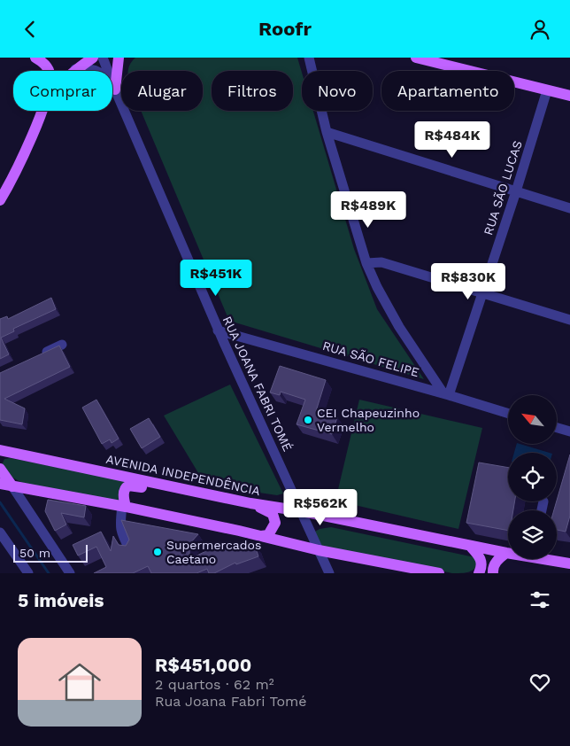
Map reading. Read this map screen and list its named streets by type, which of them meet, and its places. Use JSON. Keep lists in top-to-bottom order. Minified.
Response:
{"streets":{"main road":["AVENIDA INDEPENDÊNCIA"],"street":["RUA SÃO LUCAS","RUA SÃO FELIPE","RUA JOANA FABRI TOMÉ"]},"crossings":[["RUA SÃO LUCAS","RUA SÃO FELIPE"],["RUA SÃO FELIPE","RUA JOANA FABRI TOMÉ"],["RUA JOANA FABRI TOMÉ","AVENIDA INDEPENDÊNCIA"]],"places":["CEI Chapeuzinho Vermelho","Supermercados Caetano"],"scale_bar":"50 m","north":"top left","page":{"header":"Roofr","chip":["Comprar","Alugar","Filtros","Novo","Apartamento"],"price":["R$484K","R$489K","R$451K","R$830K","R$562K"],"scale":"50 m","heading":"5 imóveis","list":[{"name":"R$451,000","note":"2 quartos · 62 m² · Rua Joana Fabri Tomé"}]}}
